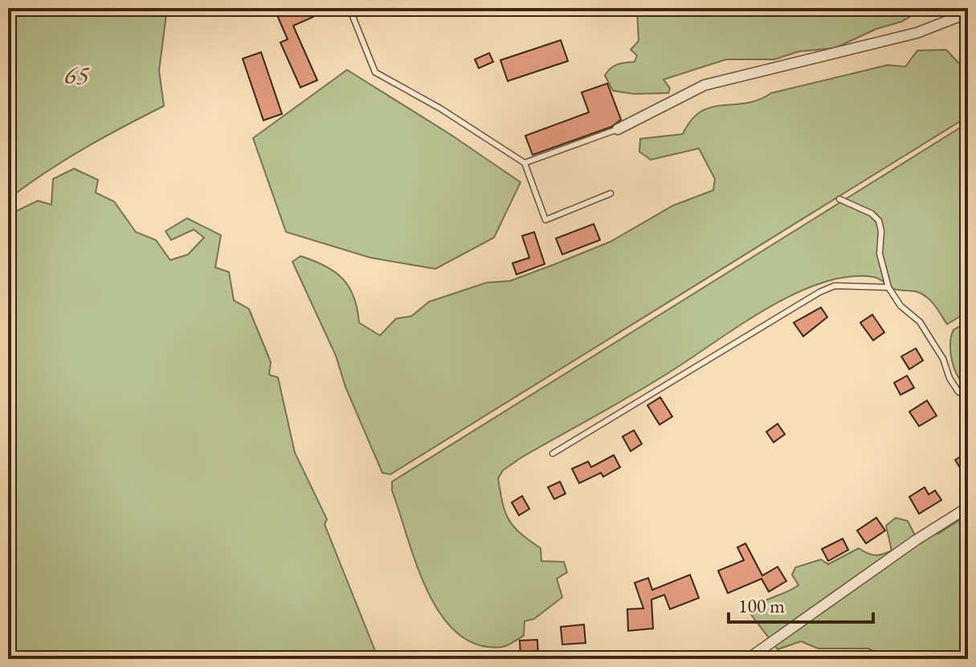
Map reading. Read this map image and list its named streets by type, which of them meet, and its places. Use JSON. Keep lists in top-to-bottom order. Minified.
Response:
{"parks":["65"],"scale_bar":"100 m"}
